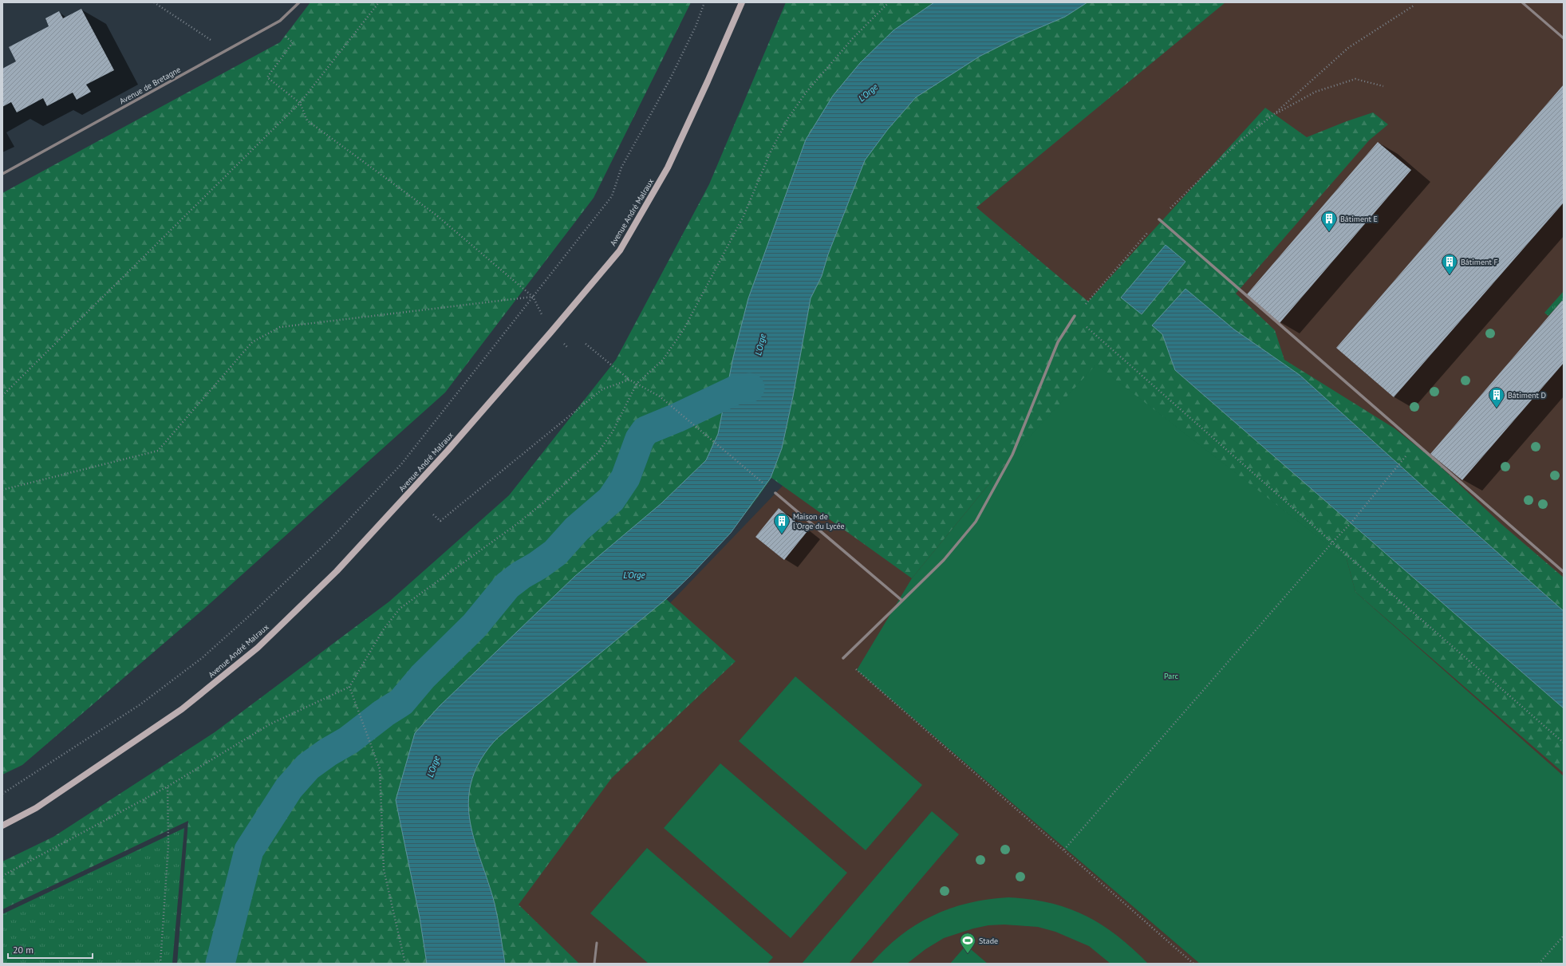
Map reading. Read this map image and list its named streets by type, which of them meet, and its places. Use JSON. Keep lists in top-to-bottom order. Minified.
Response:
{"streets":{"main road":["Avenue André Malraux"],"street":["Avenue de Bretagne"]},"water":["L'Orge"],"parks":["Parc"],"places":{"building":["Bâtiment E","Bâtiment F","Bâtiment D","Maison de l'Orge du Lycée"],"sports":["Stade"]},"scale_bar":"20 m"}
